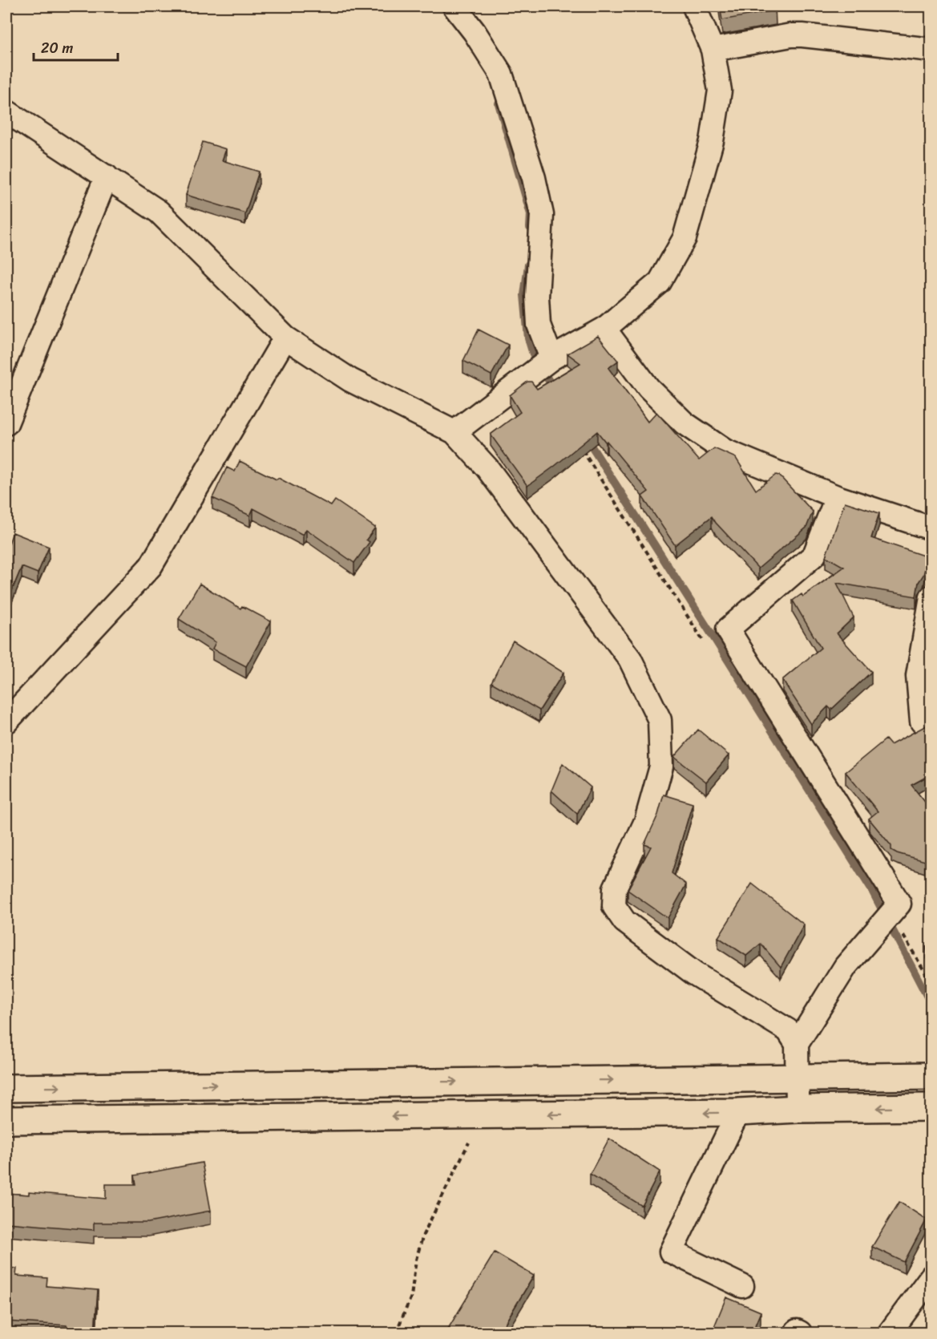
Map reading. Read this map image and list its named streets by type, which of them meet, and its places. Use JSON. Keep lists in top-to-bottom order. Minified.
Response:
{"scale_bar":"20 m"}
